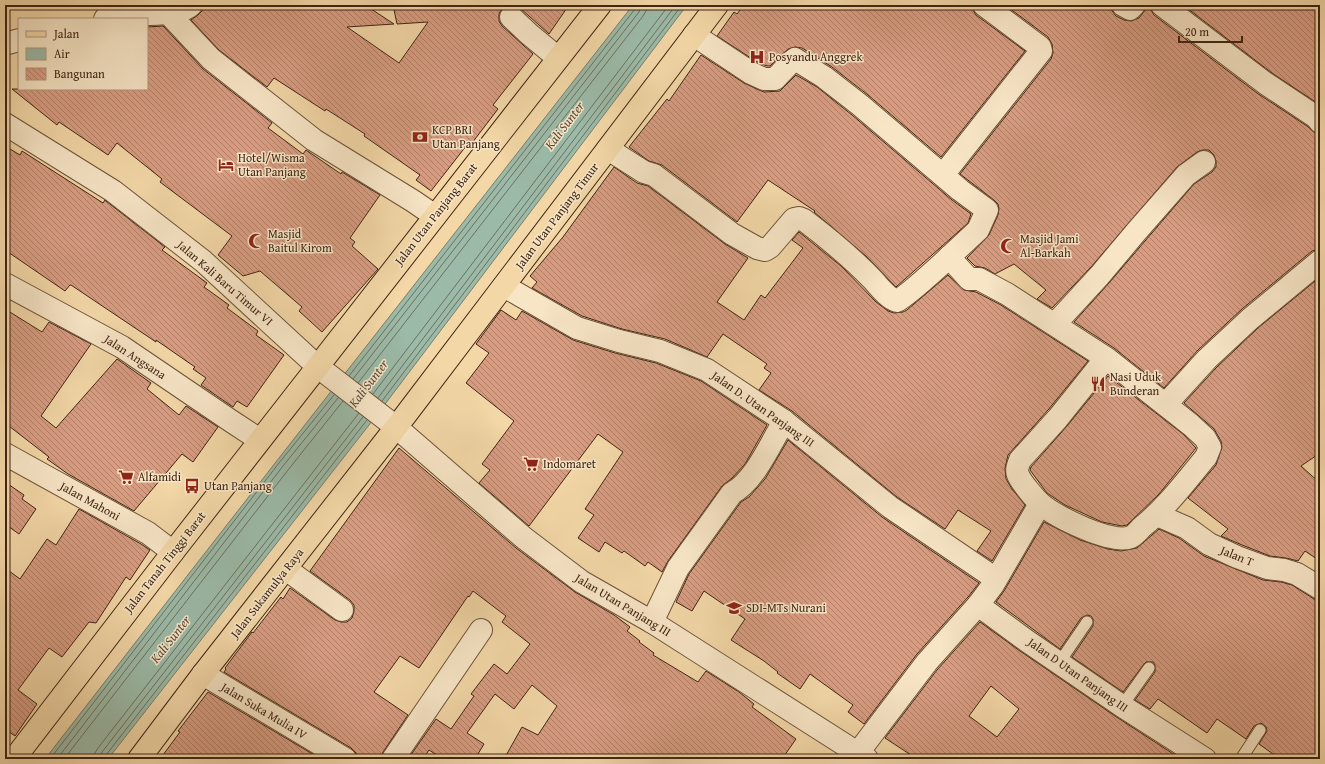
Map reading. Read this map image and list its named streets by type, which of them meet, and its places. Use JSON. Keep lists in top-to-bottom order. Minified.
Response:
{"streets":{"main road":["Jalan Utan Panjang Barat","Jalan Utan Panjang Timur","Jalan Tanah Tinggi Barat","Jalan Sukamulya Raya"],"street":["Jalan Kali Baru Timur VI","Jalan Angsana","Jalan D. Utan Panjang III","Jalan Mahoni","Jalan T","Jalan Utan Panjang III","Jalan D Utan Panjang III","Jalan Suka Mulia IV"]},"crossings":[["Jalan Utan Panjang Barat","Jalan Kali Baru Timur VI"],["Jalan Utan Panjang Barat","Jalan Tanah Tinggi Barat"],["Jalan Utan Panjang Timur","Jalan Kali Baru Timur VI"],["Jalan Utan Panjang Timur","Jalan D. Utan Panjang III"],["Jalan Utan Panjang Timur","Jalan Sukamulya Raya"],["Jalan Utan Panjang Timur","Jalan Utan Panjang III"],["Jalan Kali Baru Timur VI","Jalan Tanah Tinggi Barat"],["Jalan Kali Baru Timur VI","Jalan Sukamulya Raya"],["Jalan Kali Baru Timur VI","Jalan Utan Panjang III"],["Jalan Angsana","Jalan Tanah Tinggi Barat"],["Jalan Mahoni","Jalan Tanah Tinggi Barat"],["Jalan Sukamulya Raya","Jalan Utan Panjang III"],["Jalan Sukamulya Raya","Jalan Suka Mulia IV"]],"water":["Kali Sunter"],"places":{"hospital":["Posyandu Anggrek"],"bank":["KCP BRI Utan Panjang"],"hotel":["Hotel/Wisma Utan Panjang"],"mosque":["Masjid Baitul Kirom","Masjid Jami Al-Barkah"],"restaurant":["Nasi Uduk Bunderan"],"supermarket":["Indomaret","Alfamidi"],"bus stop":["Utan Panjang"],"school or university":["SDI-MTs Nurani"]},"legend":["Jalan","Air","Bangunan"],"scale_bar":"20 m"}
